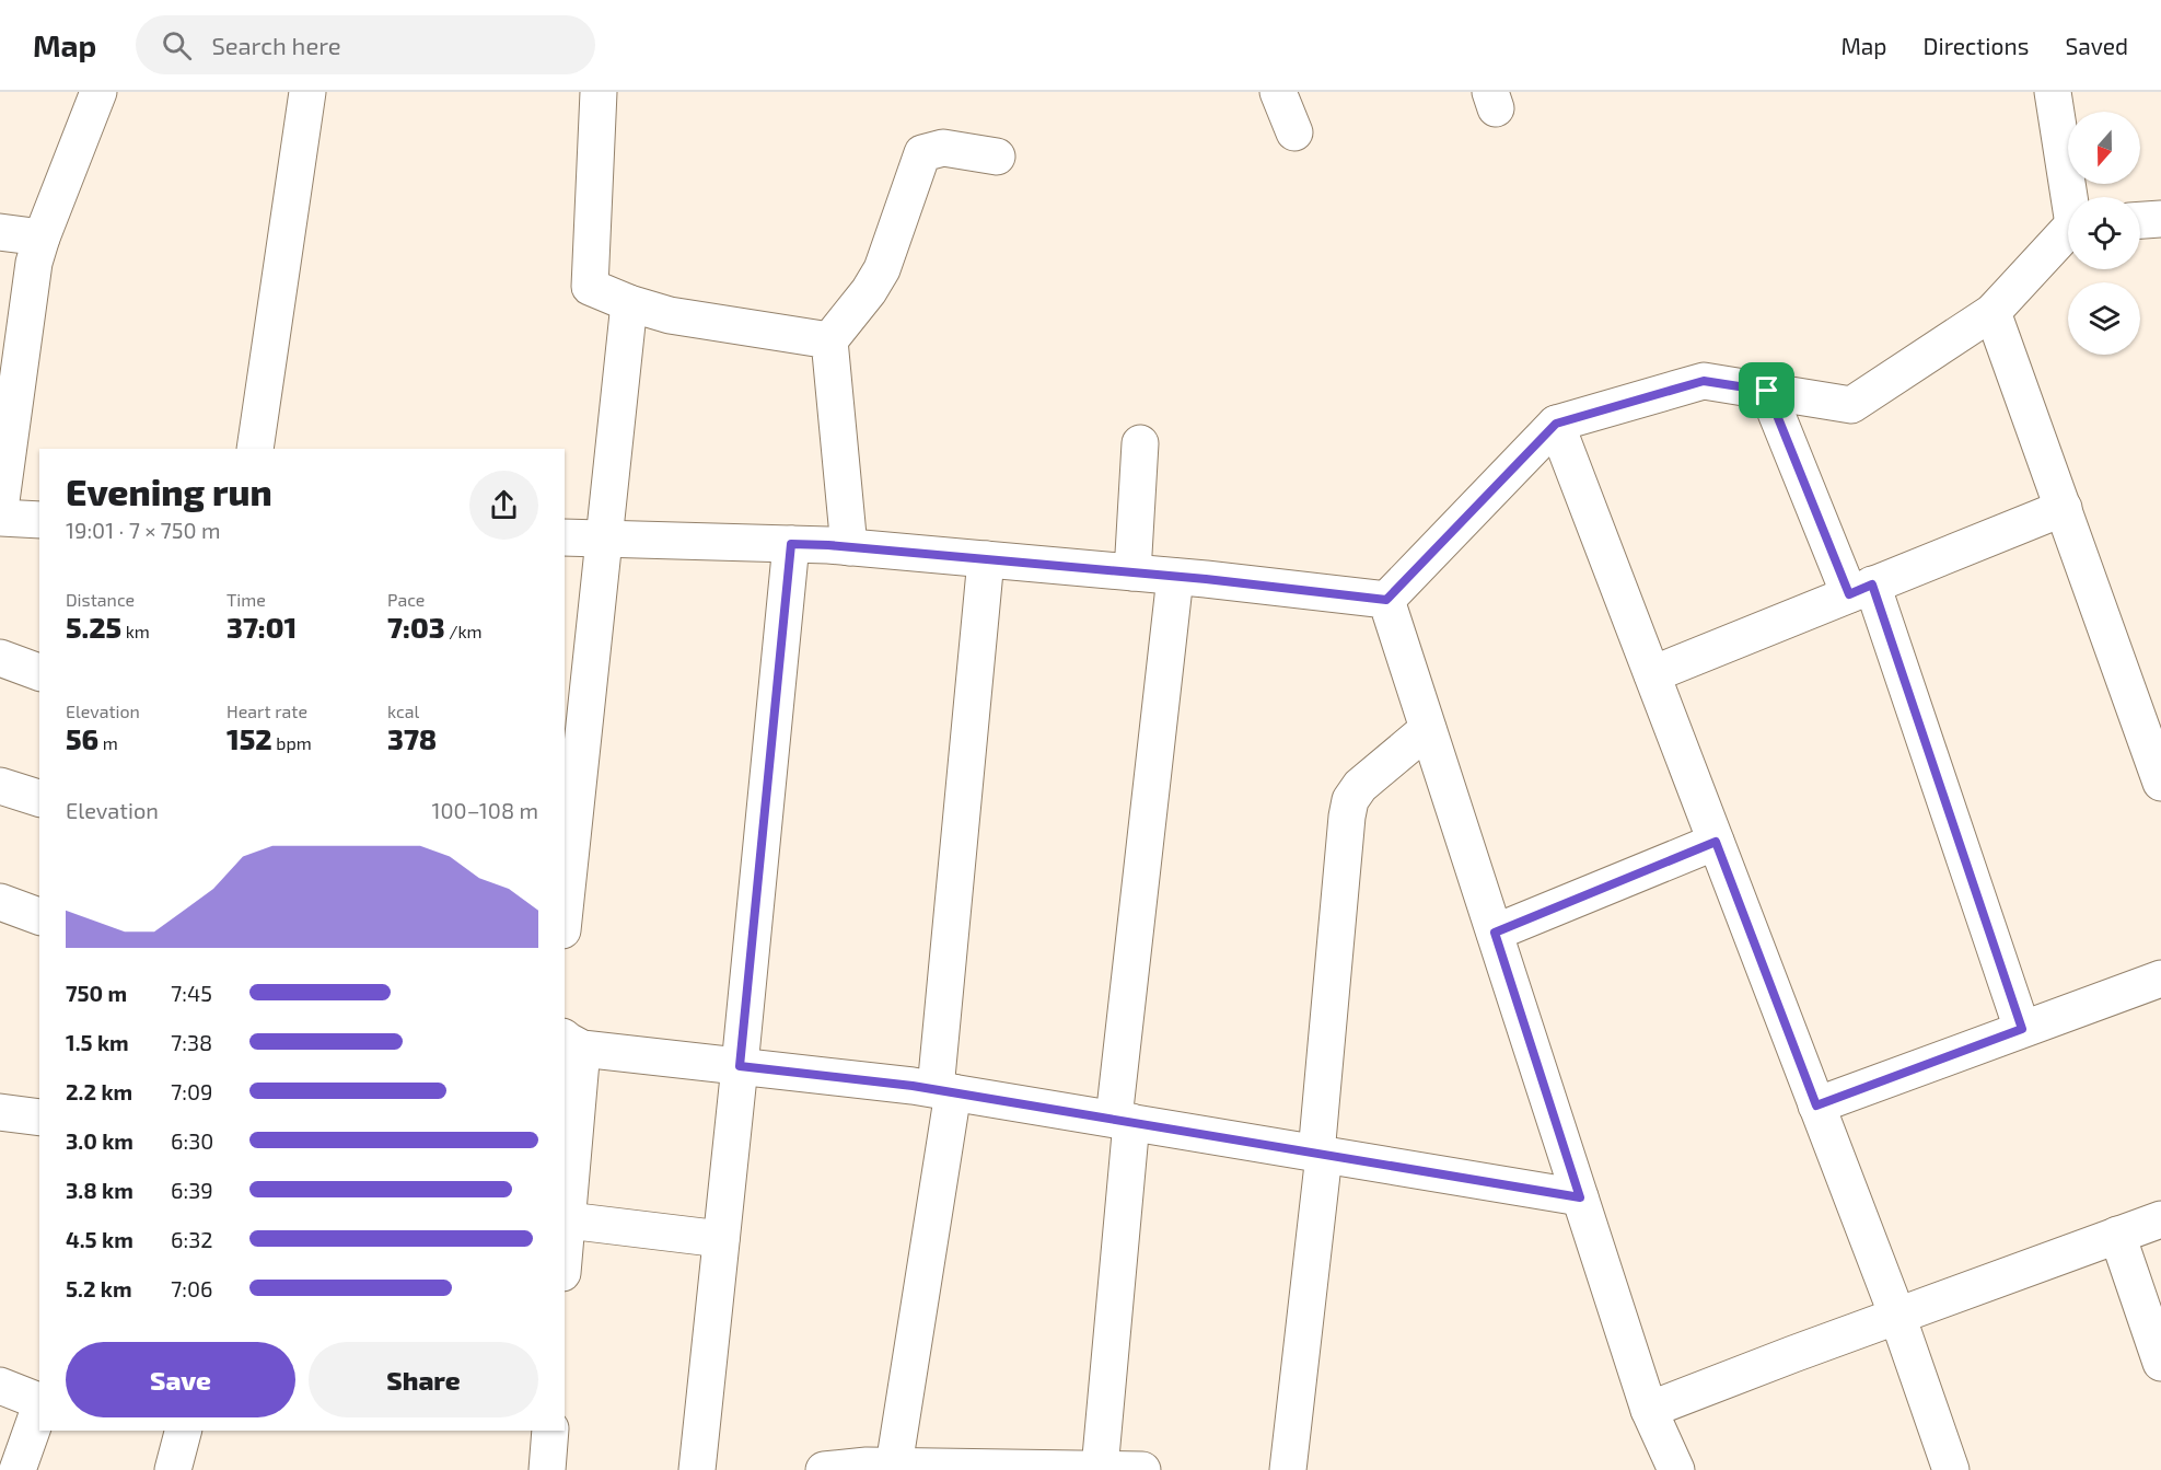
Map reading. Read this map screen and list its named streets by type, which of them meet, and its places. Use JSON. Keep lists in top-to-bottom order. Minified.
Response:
{"north":"bottom","page":{"header":"Map","search":"Search here","nav":["Map","Directions","Saved"],"heading":["Evening run","19:01 · 7 × 750 m"],"stats":[["Distance","5.25 km"],["Time","37:01"],["Pace","7:03 /km"],["Elevation","56 m"],["Heart rate","152 bpm"],["kcal","378"]],"chart":["Elevation","100–108 m"],"list":[{"name":"750 m","note":"7:45"},{"name":"1.5 km","note":"7:38"},{"name":"2.2 km","note":"7:09"},{"name":"3.0 km","note":"6:30"},{"name":"3.8 km","note":"6:39"},{"name":"4.5 km","note":"6:32"},{"name":"5.2 km","note":"7:06"}],"buttons":["Save","Share"]}}
